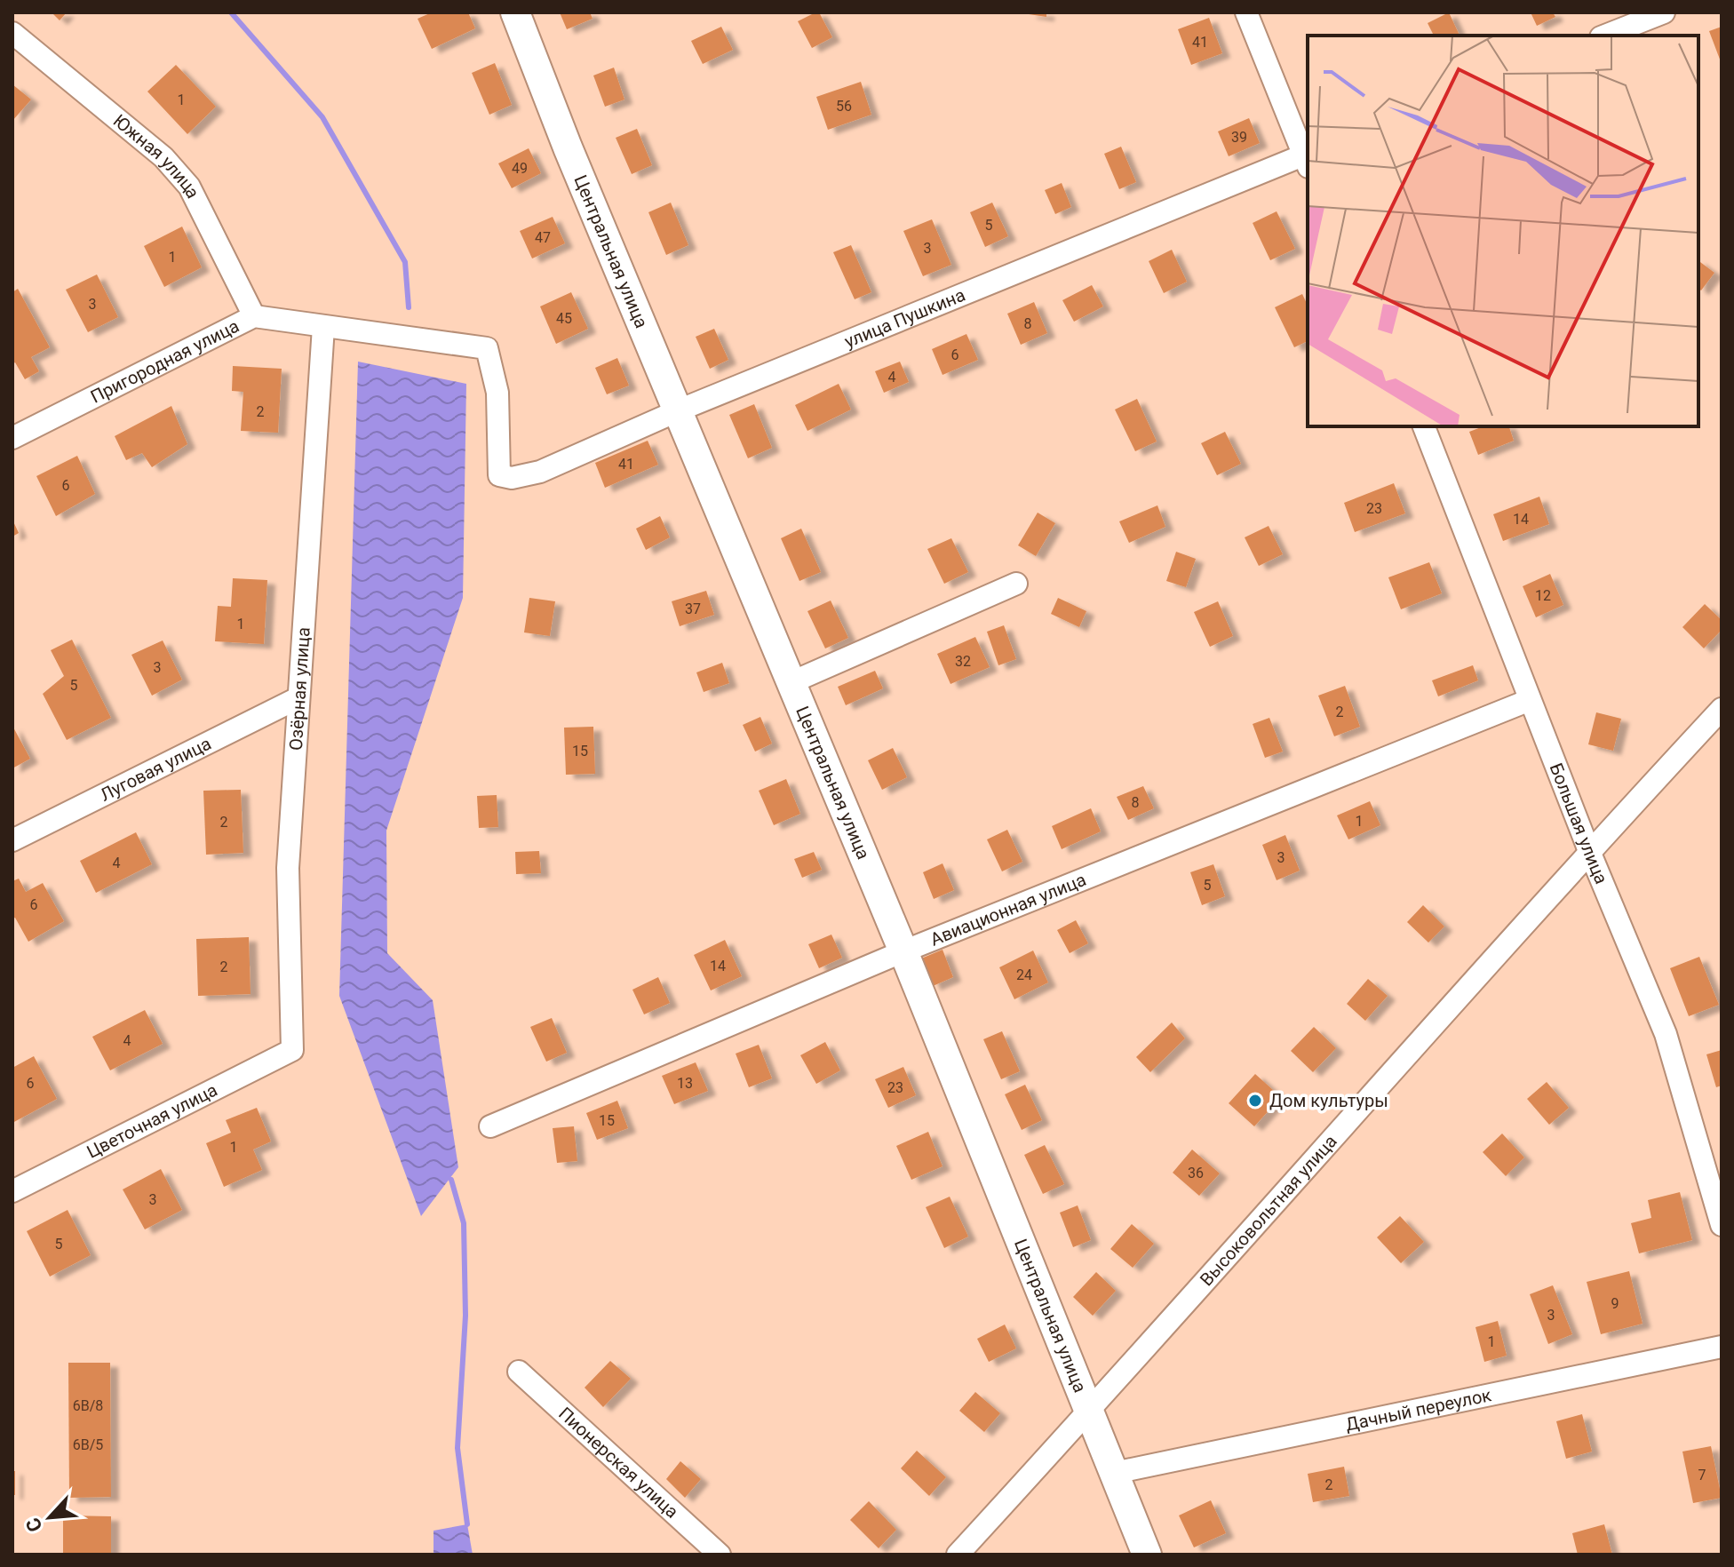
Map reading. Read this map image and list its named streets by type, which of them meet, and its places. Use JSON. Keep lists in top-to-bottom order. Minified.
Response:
{"streets":{"street":["Южная улица","Центральная улица","улица Пушкина","Пригородная улица","Озёрная улица","Луговая улица","Большая улица","Авиационная улица","Цветочная улица","Высоковольтная улица","Дачный переулок","Пионерская улица"]},"crossings":[["Южная улица","Пригородная улица"],["Центральная улица","улица Пушкина"],["Центральная улица","Авиационная улица"],["Центральная улица","Высоковольтная улица"],["Центральная улица","Дачный переулок"],["улица Пушкина","Пригородная улица"],["улица Пушкина","Озёрная улица"],["Пригородная улица","Озёрная улица"],["Озёрная улица","Луговая улица"],["Озёрная улица","Цветочная улица"],["Большая улица","Авиационная улица"],["Большая улица","Высоковольтная улица"]],"places":["Дом культуры"],"house_numbers":["41","1","56","39","49","5","47","3","1","3","45","8","6","4","2","41","6","23","14","12","37","1","32","3","5","2","15","8","1","2","3","4","5","6","14","2","24","4","6","13","23","15","1","36","3","5","9","3","1","6В/8","6В/5","7","2"],"north":"bottom left"}
